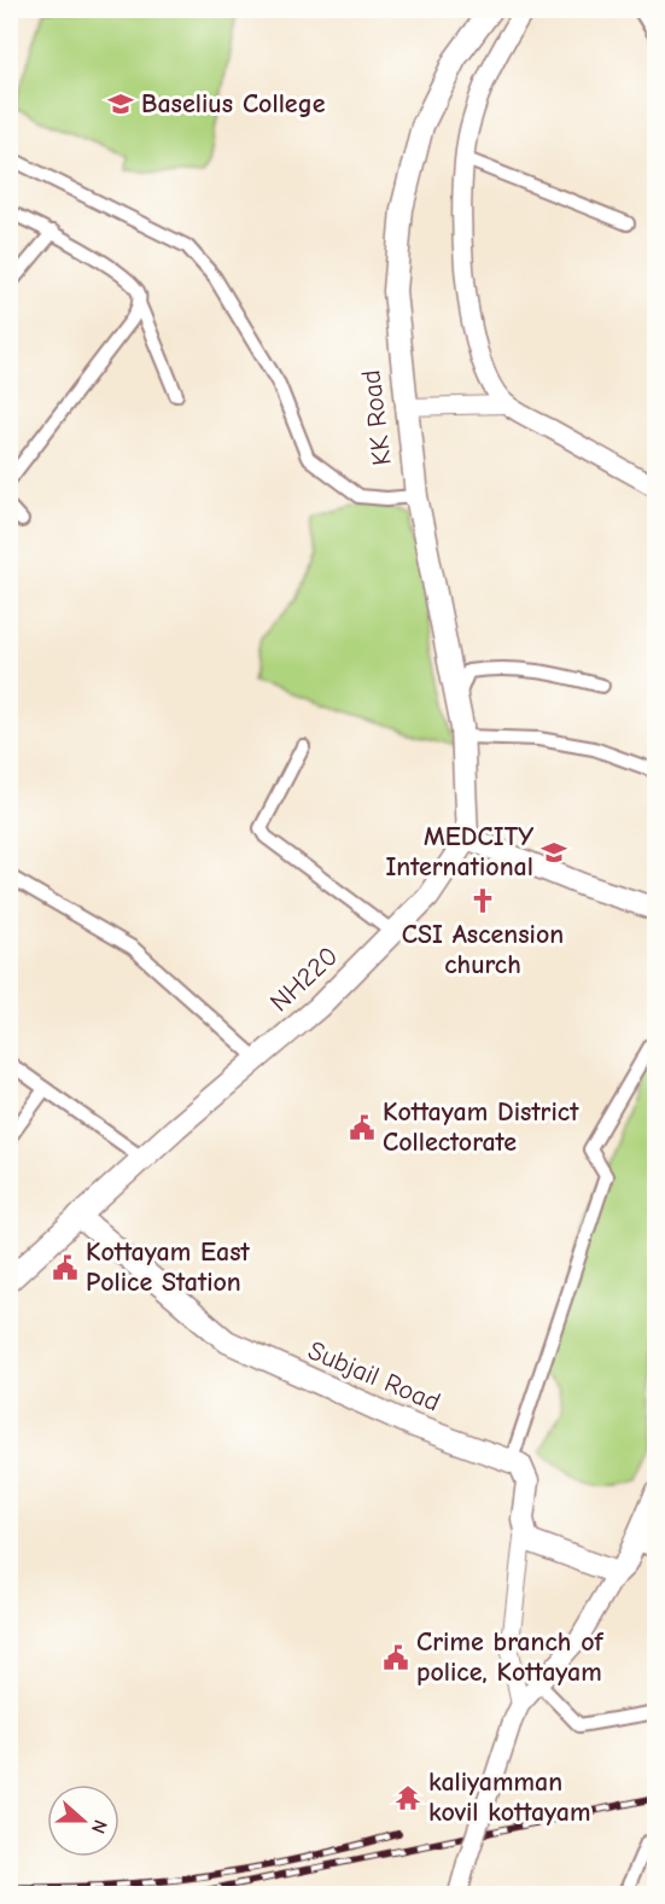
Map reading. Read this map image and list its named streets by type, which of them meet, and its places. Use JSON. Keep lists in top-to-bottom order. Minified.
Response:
{"streets":{"main road":["KK Road","NH220","Subjail Road"]},"crossings":[["KK Road","NH220"],["NH220","Subjail Road"]],"places":{"school or university":["Baselius College","MEDCITY International"],"church":["CSI Ascension church"],"public building":["Kottayam District Collectorate","Kottayam East Police Station","Crime branch of police, Kottayam"],"temple":["kaliyamman kovil kottayam"]},"north":"right"}
